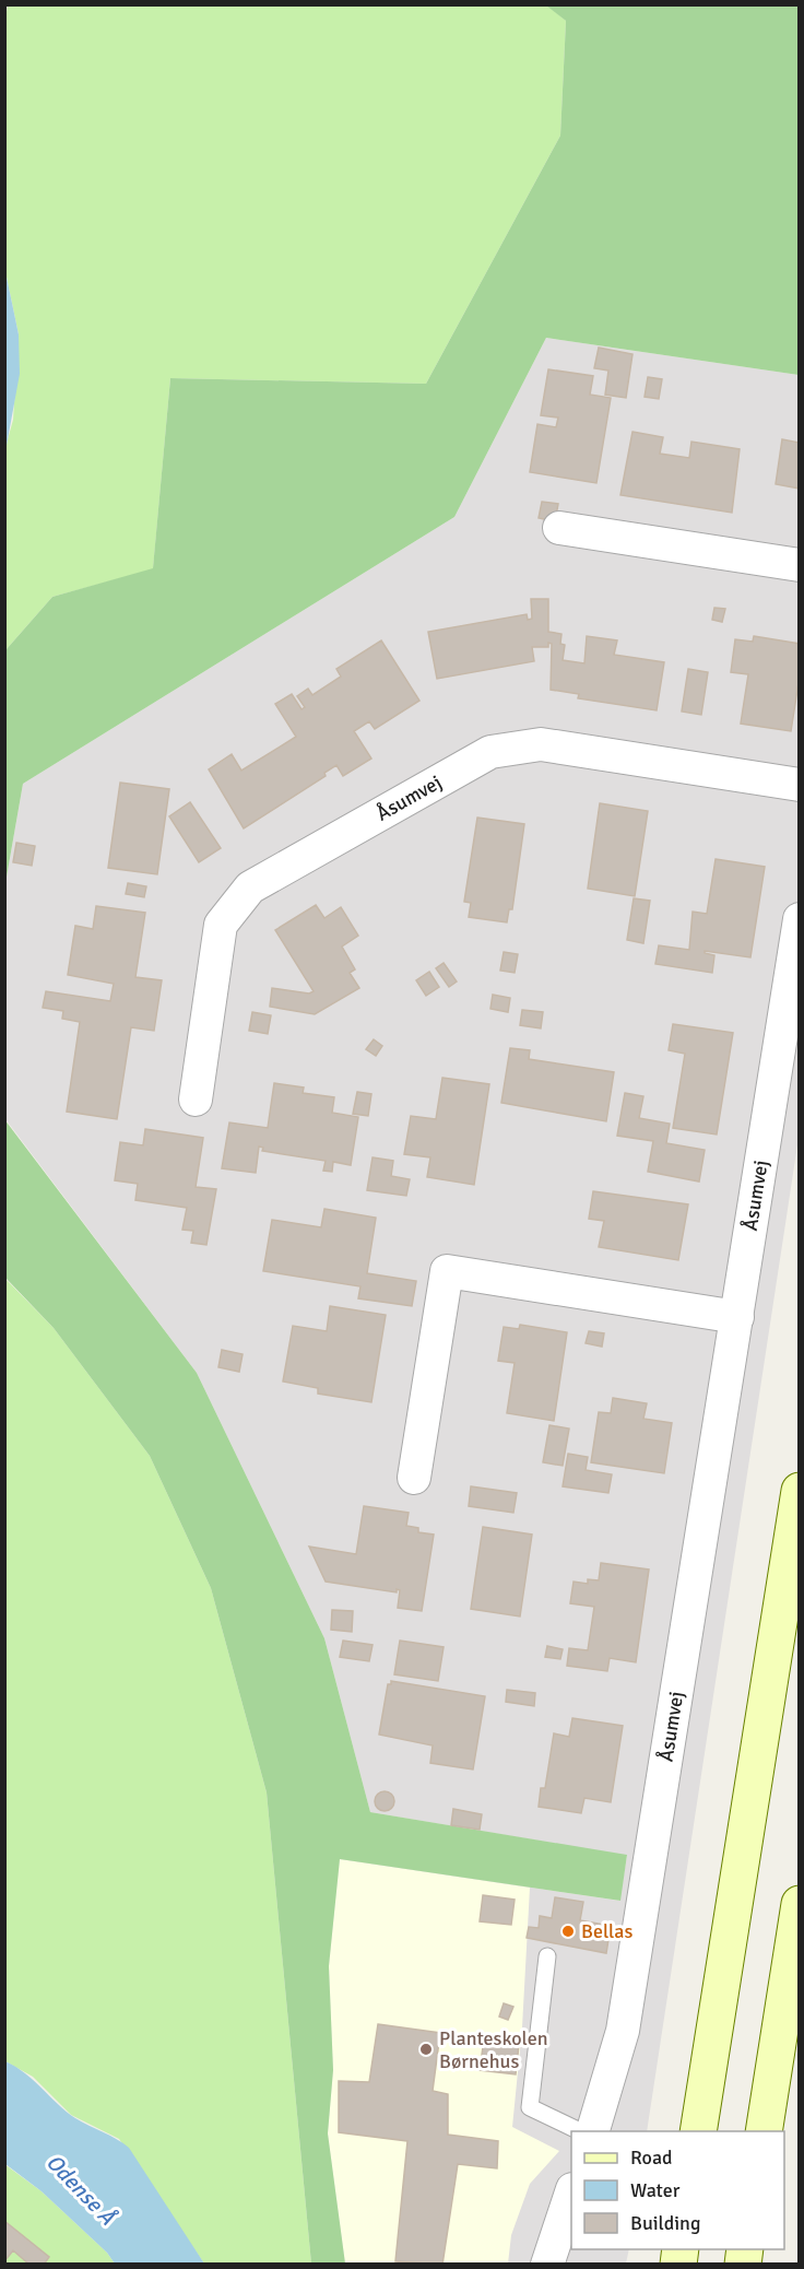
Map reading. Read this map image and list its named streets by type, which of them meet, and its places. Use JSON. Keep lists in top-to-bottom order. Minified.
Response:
{"streets":{"street":["Åsumvej"]},"water":["Odense Å"],"places":["Bellas","Planteskolen Børnehus"],"legend":["Road","Water","Building"]}
